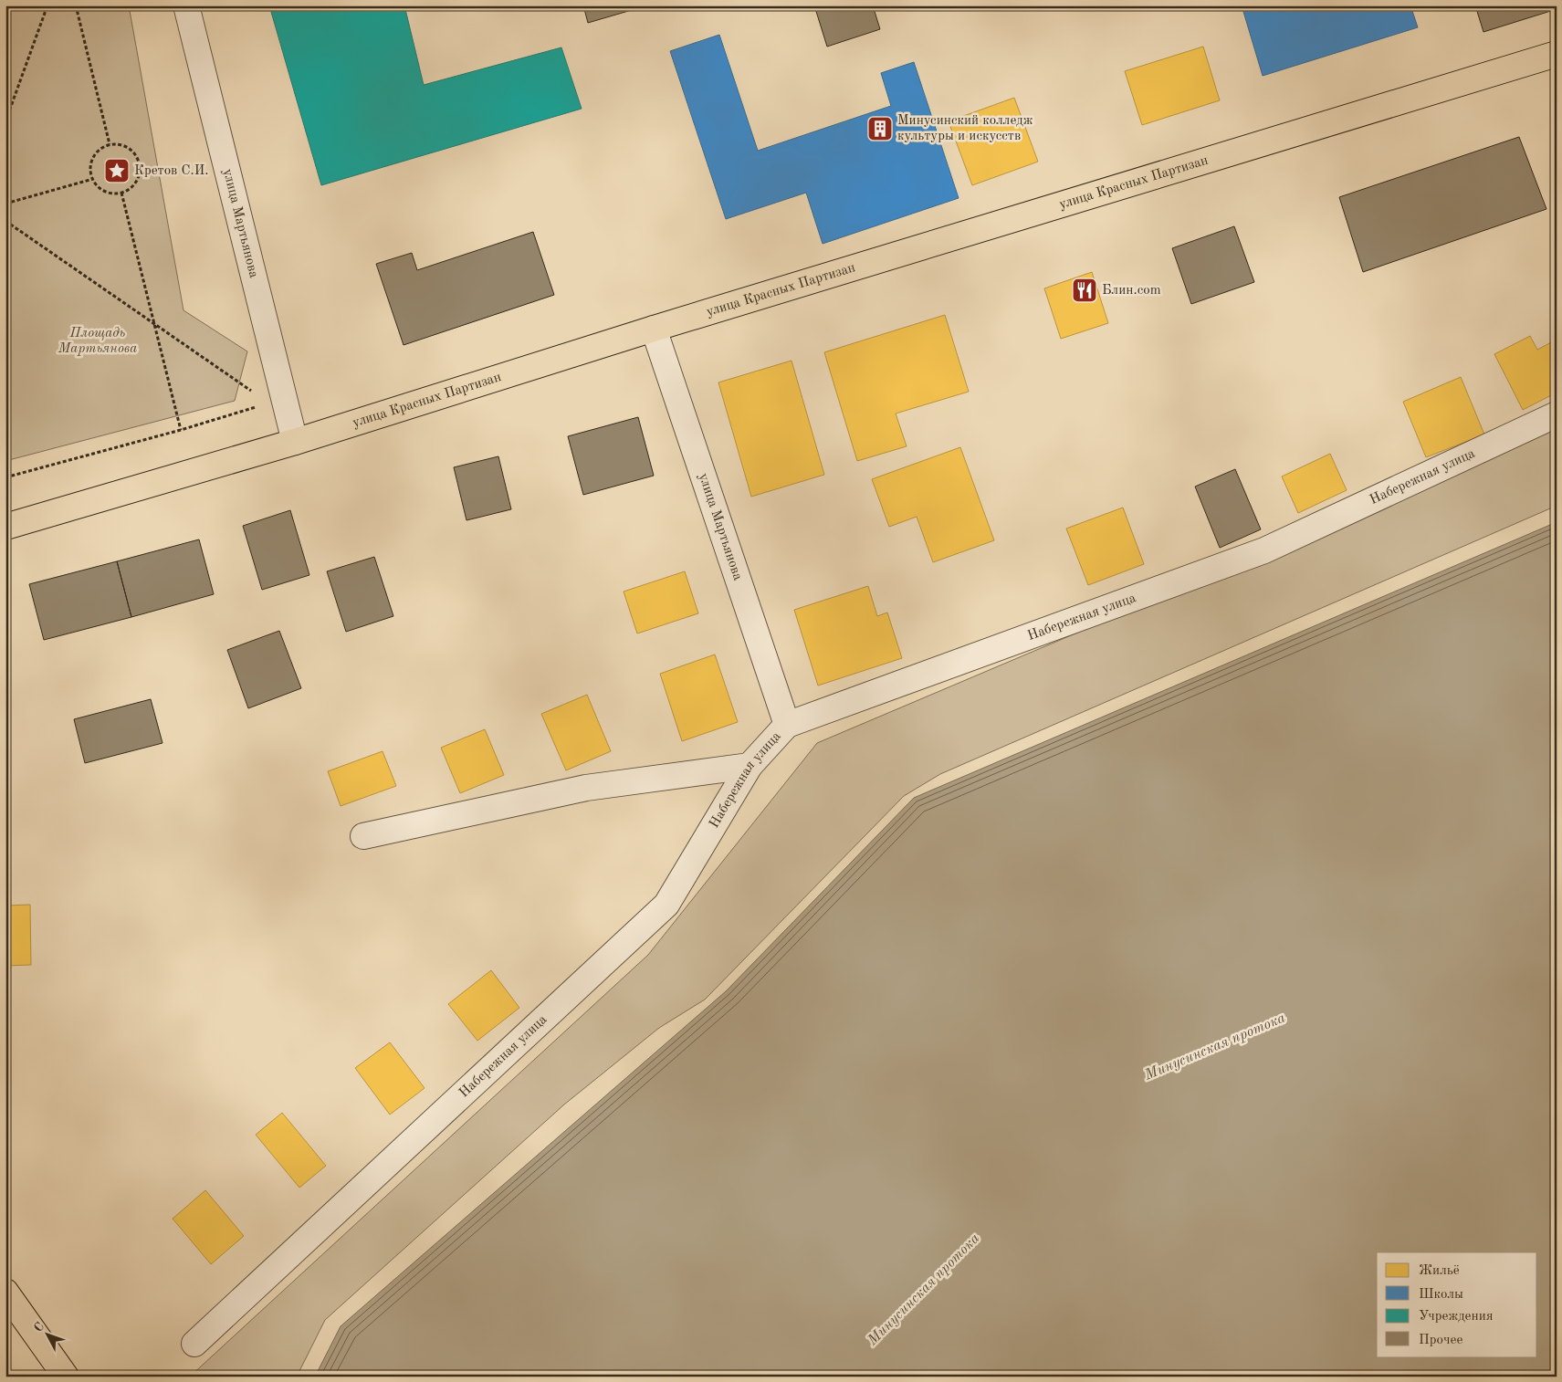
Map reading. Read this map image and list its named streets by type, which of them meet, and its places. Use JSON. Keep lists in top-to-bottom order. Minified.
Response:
{"streets":{"main road":["улица Красных Партизан"],"street":["улица Мартьянова","Набережная улица"]},"crossings":[["улица Красных Партизан","улица Мартьянова"],["улица Мартьянова","Набережная улица"]],"water":["Минусинская протока"],"parks":["Площадь Мартьянова"],"places":{"building":["Минусинский колледж культуры и искусств"],"place":["Кретов С.И."],"restaurant":["Блин.com"]},"legend":["Жильё","Школы","Учреждения","Прочее"],"north":"top left"}
